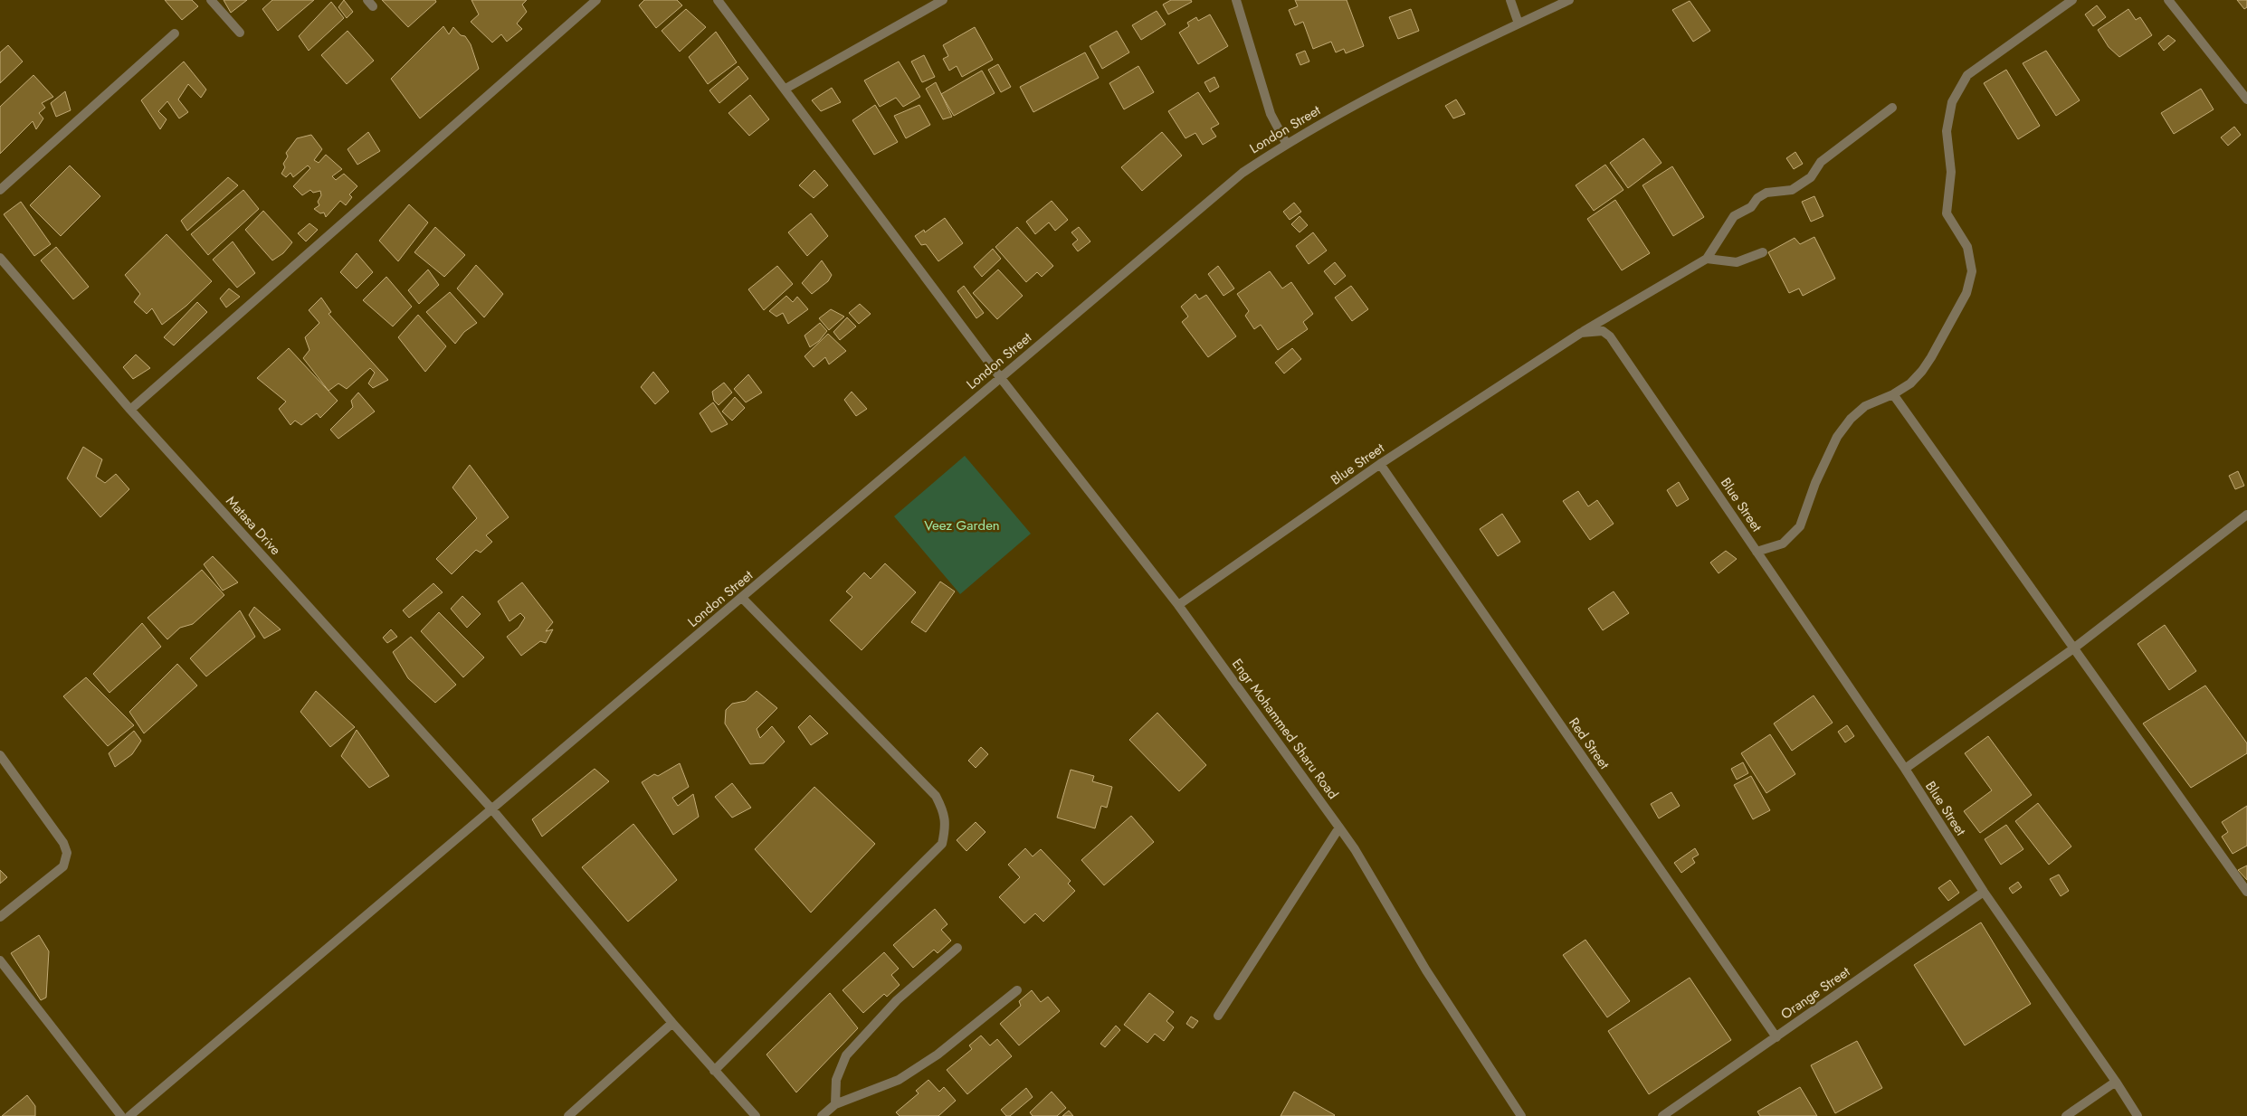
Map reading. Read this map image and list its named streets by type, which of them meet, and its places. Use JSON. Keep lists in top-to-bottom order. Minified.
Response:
{"streets":{"street":["London Street","Blue Street","Matasa Drive","Engr Mohammed Sharu Road","Red Street","Orange Street"]},"crossings":[["London Street","Matasa Drive"],["London Street","Engr Mohammed Sharu Road"],["Blue Street","Engr Mohammed Sharu Road"],["Blue Street","Red Street"],["Blue Street","Orange Street"],["Red Street","Orange Street"]],"parks":["Veez Garden"]}
